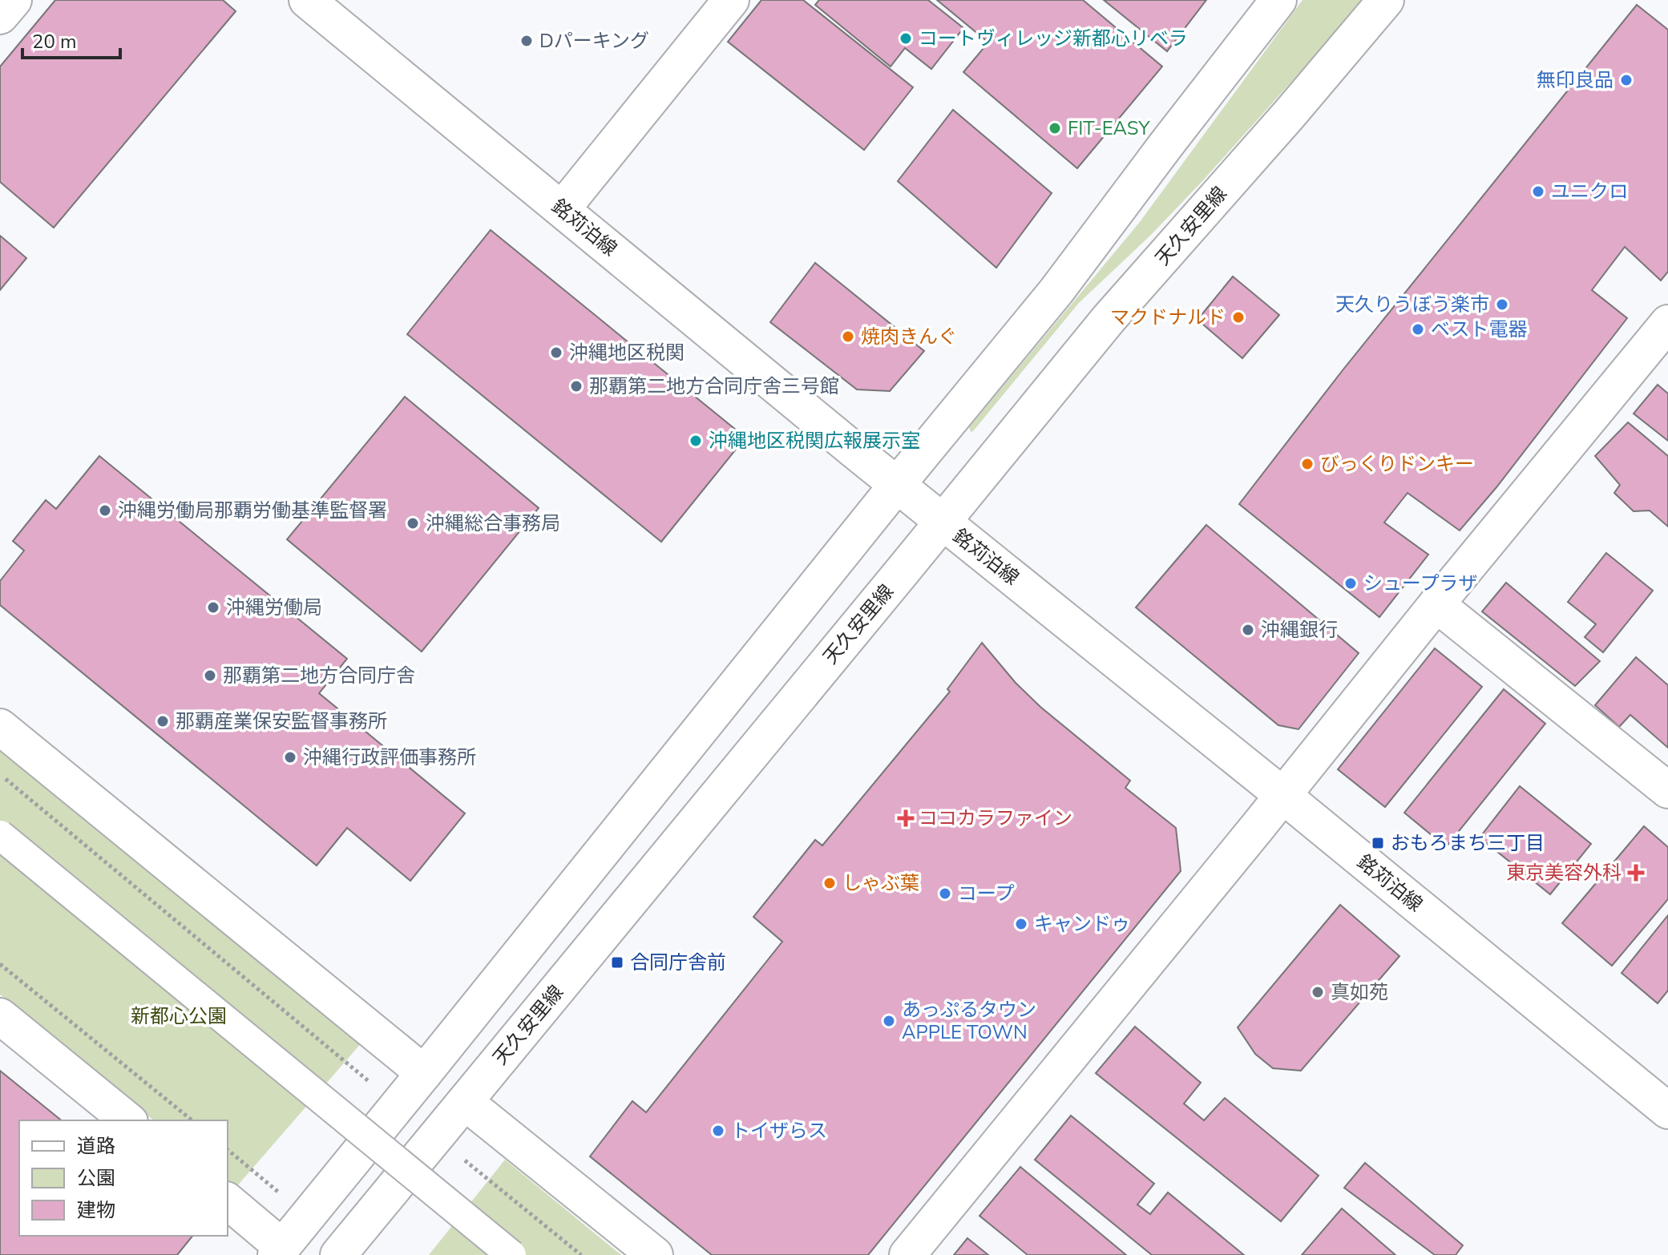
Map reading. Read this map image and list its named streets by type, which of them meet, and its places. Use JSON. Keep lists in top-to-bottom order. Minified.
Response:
{"streets":{"street":["天久安里線","銘苅泊線"]},"crossings":[["天久安里線","銘苅泊線"]],"parks":["新都心公園"],"places":{"other":["コートヴィレッジ新都心リベラ","Dパーキング","無印良品","FIT-EASY","ユニクロ","天久りうぼう楽市","マクドナルド","ベスト電器","焼肉きんぐ","沖縄地区税関","那覇第二地方合同庁舎三号館","沖縄地区税関広報展示室","びっくりドンキー","沖縄労働局那覇労働基準監督署","沖縄総合事務局","シュープラザ","沖縄労働局","沖縄銀行","那覇第二地方合同庁舎","那覇産業保安監督事務所","沖縄行政評価事務所","しゃぶ葉","コープ","キャンドゥ","真如苑","あっぷるタウン APPLE TOWN","トイザらス"],"health":["ココカラファイン","東京美容外科"],"transit":["おもろまち三丁目","合同庁舎前"]},"legend":["道路","公園","建物"],"scale_bar":"20 m"}
